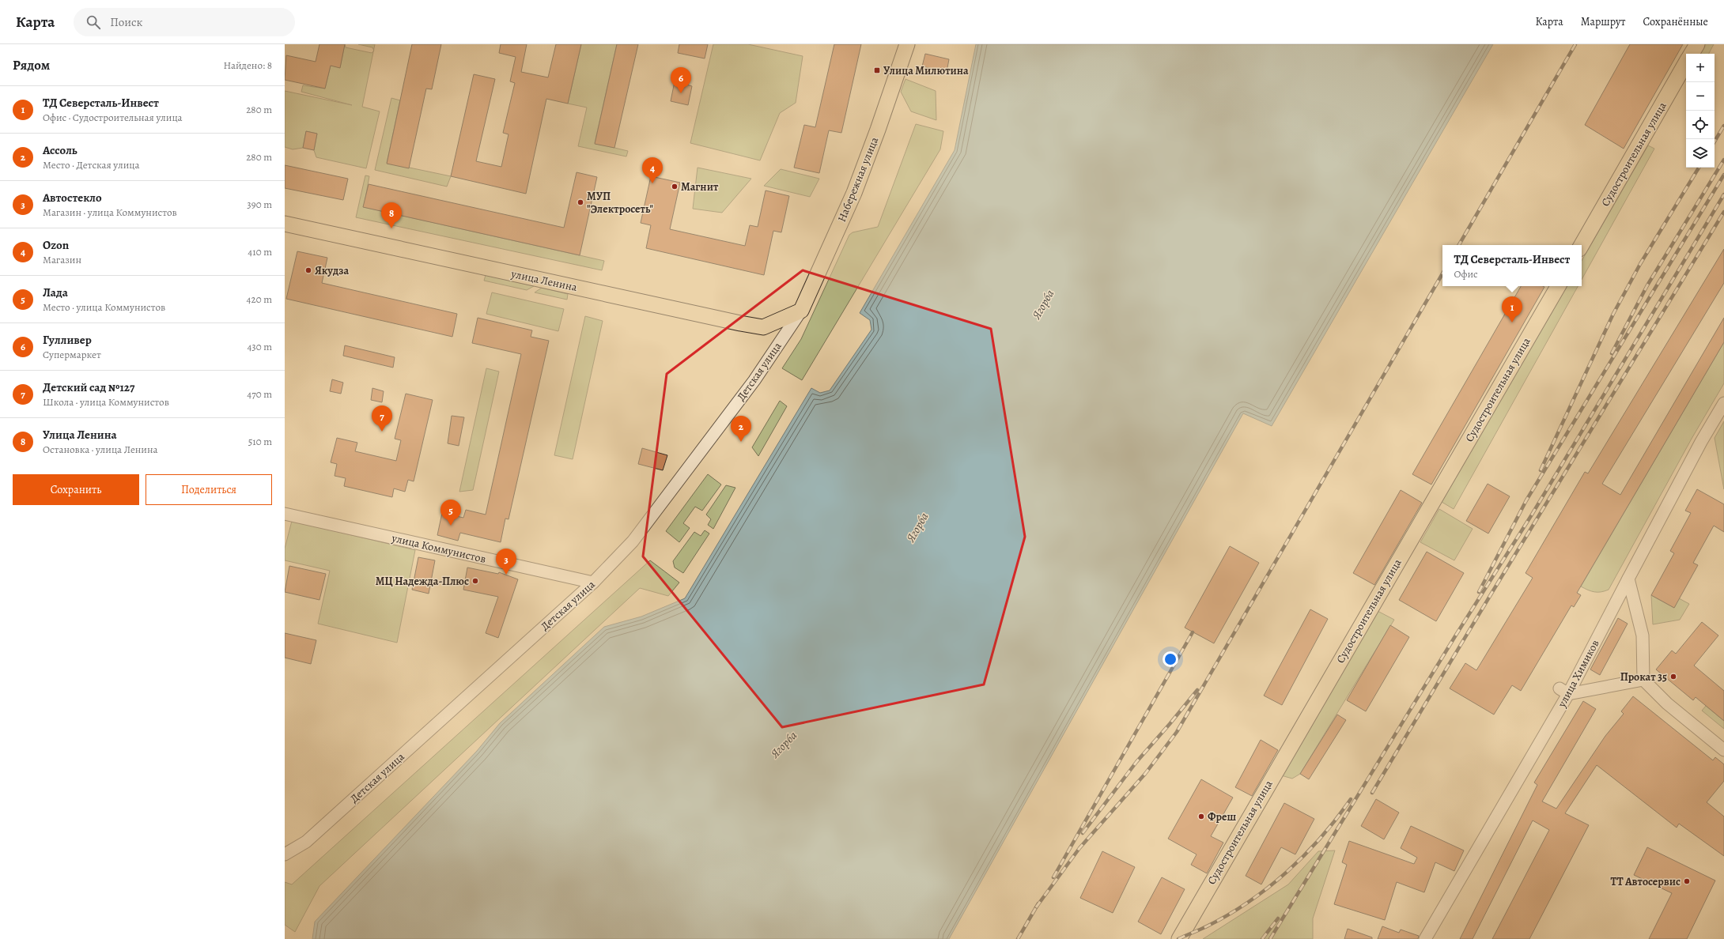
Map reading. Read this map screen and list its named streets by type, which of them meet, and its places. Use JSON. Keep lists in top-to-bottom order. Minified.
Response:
{"streets":{"main road":["Судостроительная улица","Набережная улица","улица Ленина"],"street":["Детская улица","улица Коммунистов","улица Химиков"]},"crossings":[["Набережная улица","улица Ленина"],["Набережная улица","Детская улица"],["улица Ленина","Детская улица"],["Детская улица","улица Коммунистов"]],"water":["Ягорба"],"places":{"transit":["Улица Милютина"],"other":["Магнит","МУП \"Электросеть\"","Якудза","МЦ Надежда-Плюс","Прокат 35","Фреш","ТТ Автосервис"]},"page":{"header":"Карта","search":"Поиск","nav":["Карта","Маршрут","Сохранённые"],"heading":["Рядом","Найдено: 8"],"map_buttons":["+","−"],"pins":["6","4","8","1","7","2","5","3"],"list":[{"mark":"1","name":"ТД Северсталь-Инвест","note":"Офис · Судостроительная улица","value":"280 m"},{"mark":"2","name":"Ассоль","note":"Место · Детская улица","value":"280 m"},{"mark":"3","name":"Автостекло","note":"Магазин · улица Коммунистов","value":"390 m"},{"mark":"4","name":"Ozon","note":"Магазин","value":"410 m"},{"mark":"5","name":"Лада","note":"Место · улица Коммунистов","value":"420 m"},{"mark":"6","name":"Гулливер","note":"Супермаркет","value":"430 m"},{"mark":"7","name":"Детский сад №127","note":"Школа · улица Коммунистов","value":"470 m"},{"mark":"8","name":"Улица Ленина","note":"Остановка · улица Ленина","value":"510 m"}],"popup":["ТД Северсталь-Инвест","Офис"],"buttons":["Сохранить","Поделиться"]}}
